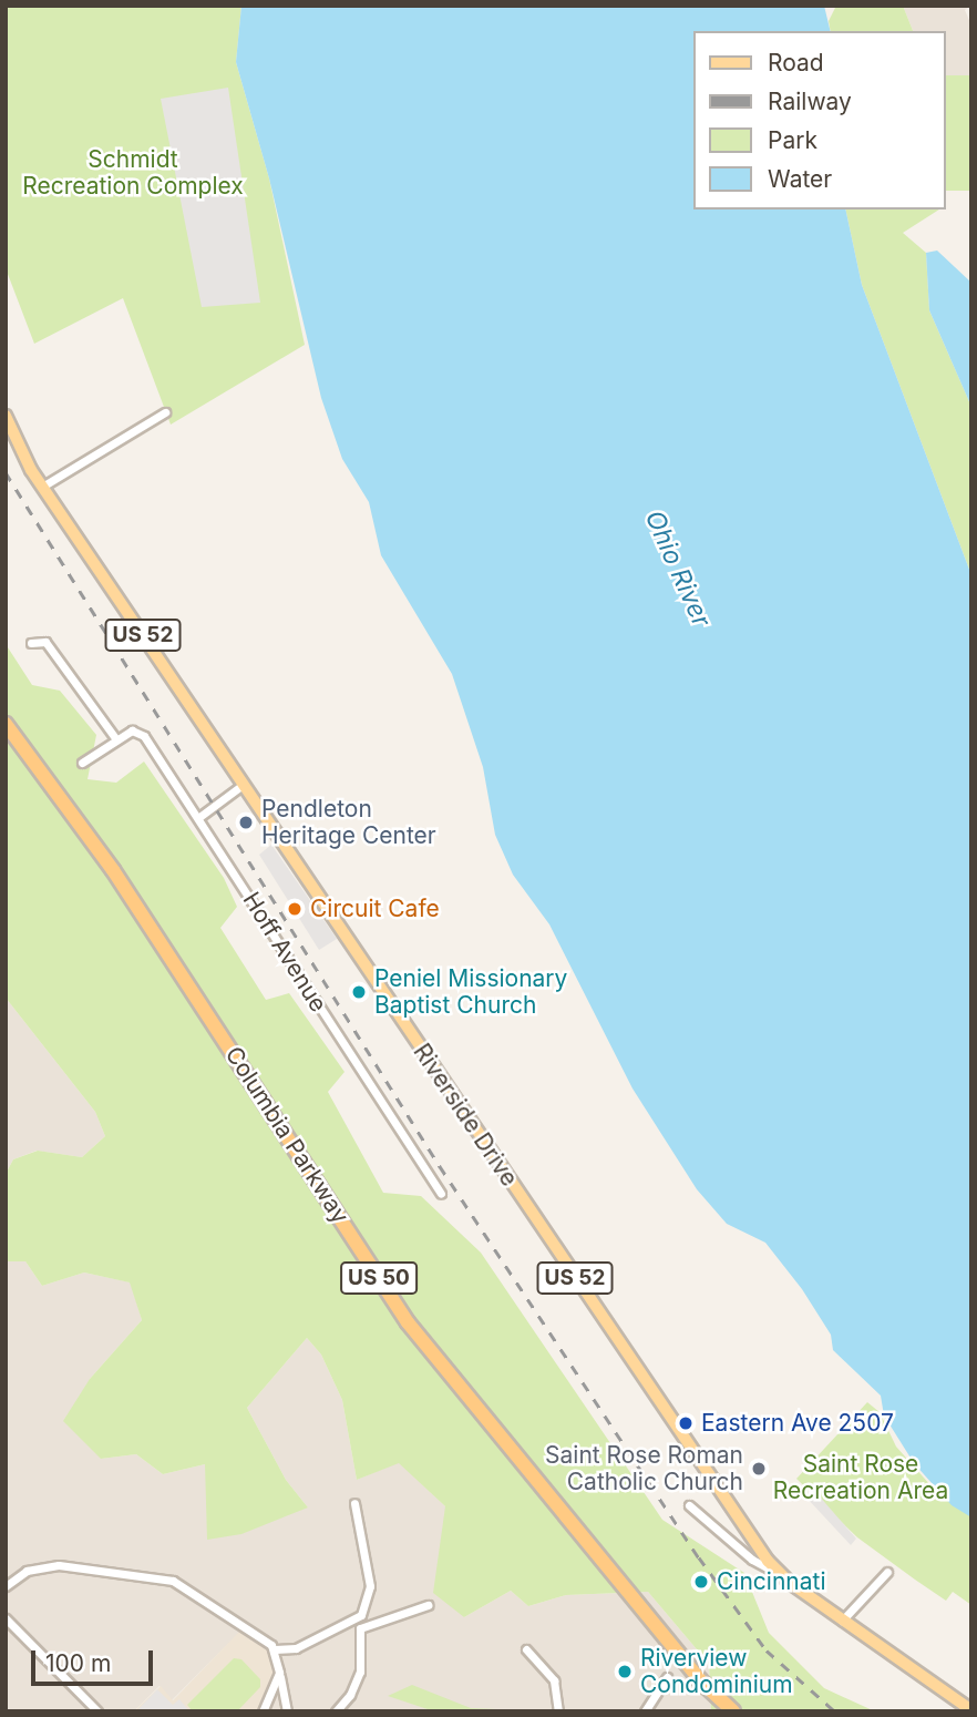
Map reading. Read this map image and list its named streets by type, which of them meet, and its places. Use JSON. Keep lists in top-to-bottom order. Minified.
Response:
{"streets":{"highway":["Columbia Parkway","US 50"],"main road":["US 52","Riverside Drive"],"street":["Hoff Avenue"]},"water":["Ohio River"],"parks":["Schmidt Recreation Complex","Saint Rose Recreation Area"],"places":["Pendleton Heritage Center","Circuit Cafe","Peniel Missionary Baptist Church","Eastern Ave 2507","Saint Rose Roman Catholic Church","Cincinnati","Riverview Condominium"],"legend":["Road","Railway","Park","Water"],"scale_bar":"100 m"}
